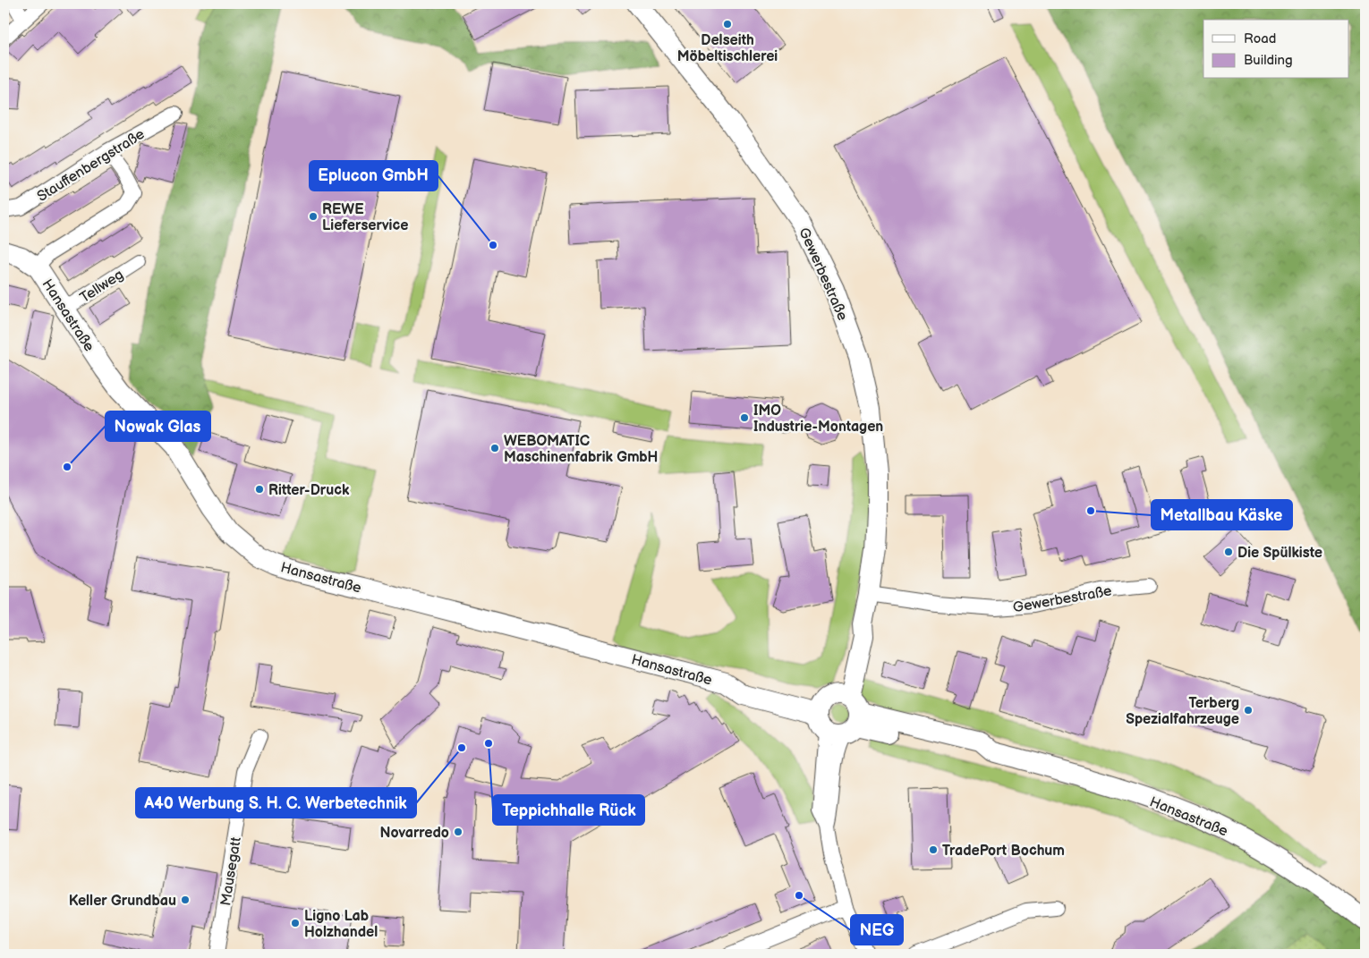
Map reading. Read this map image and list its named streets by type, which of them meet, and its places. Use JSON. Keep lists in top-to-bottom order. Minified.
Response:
{"streets":{"street":["Stauffenbergstraße","Gewerbestraße","Tellweg","Hansastraße","Mausegatt"]},"crossings":[["Gewerbestraße","Hansastraße"],["Tellweg","Hansastraße"]],"places":["Delseith Möbeltischlerei","REWE Lieferservice","Eplucon GmbH","IMO Industrie-Montagen","WEBOMATIC Maschinenfabrik GmbH","Nowak Glas","Ritter-Druck","Metallbau Käske","Die Spülkiste","Terberg Spezialfahrzeuge","Teppichhalle Rück","A40 Werbung S. H. C. Werbetechnik","Novarredo","TradePort Bochum","NEG","Keller Grundbau","Ligno Lab Holzhandel"],"legend":["Road","Building"]}
